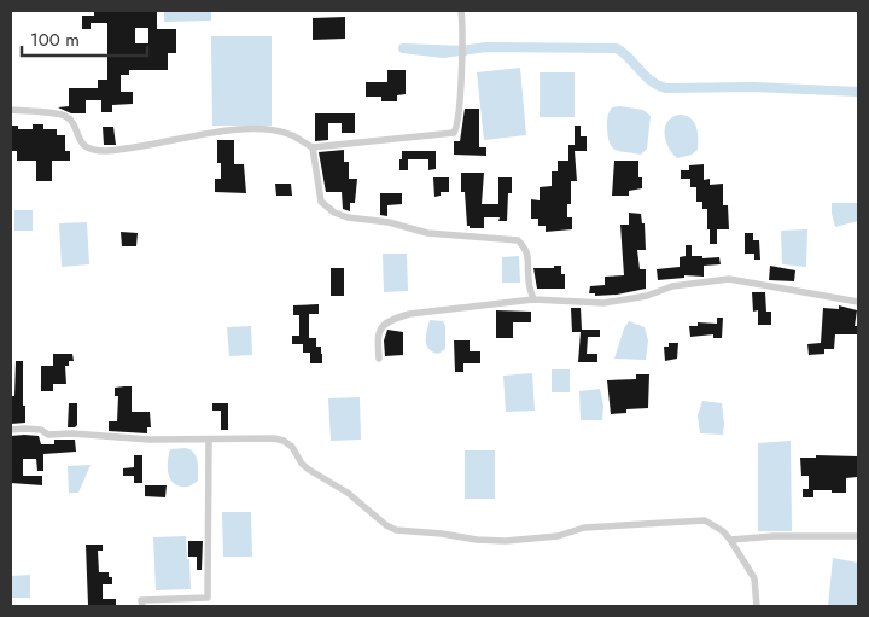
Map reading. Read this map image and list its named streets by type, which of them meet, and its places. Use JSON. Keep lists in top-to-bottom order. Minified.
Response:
{"scale_bar":"100 m"}
